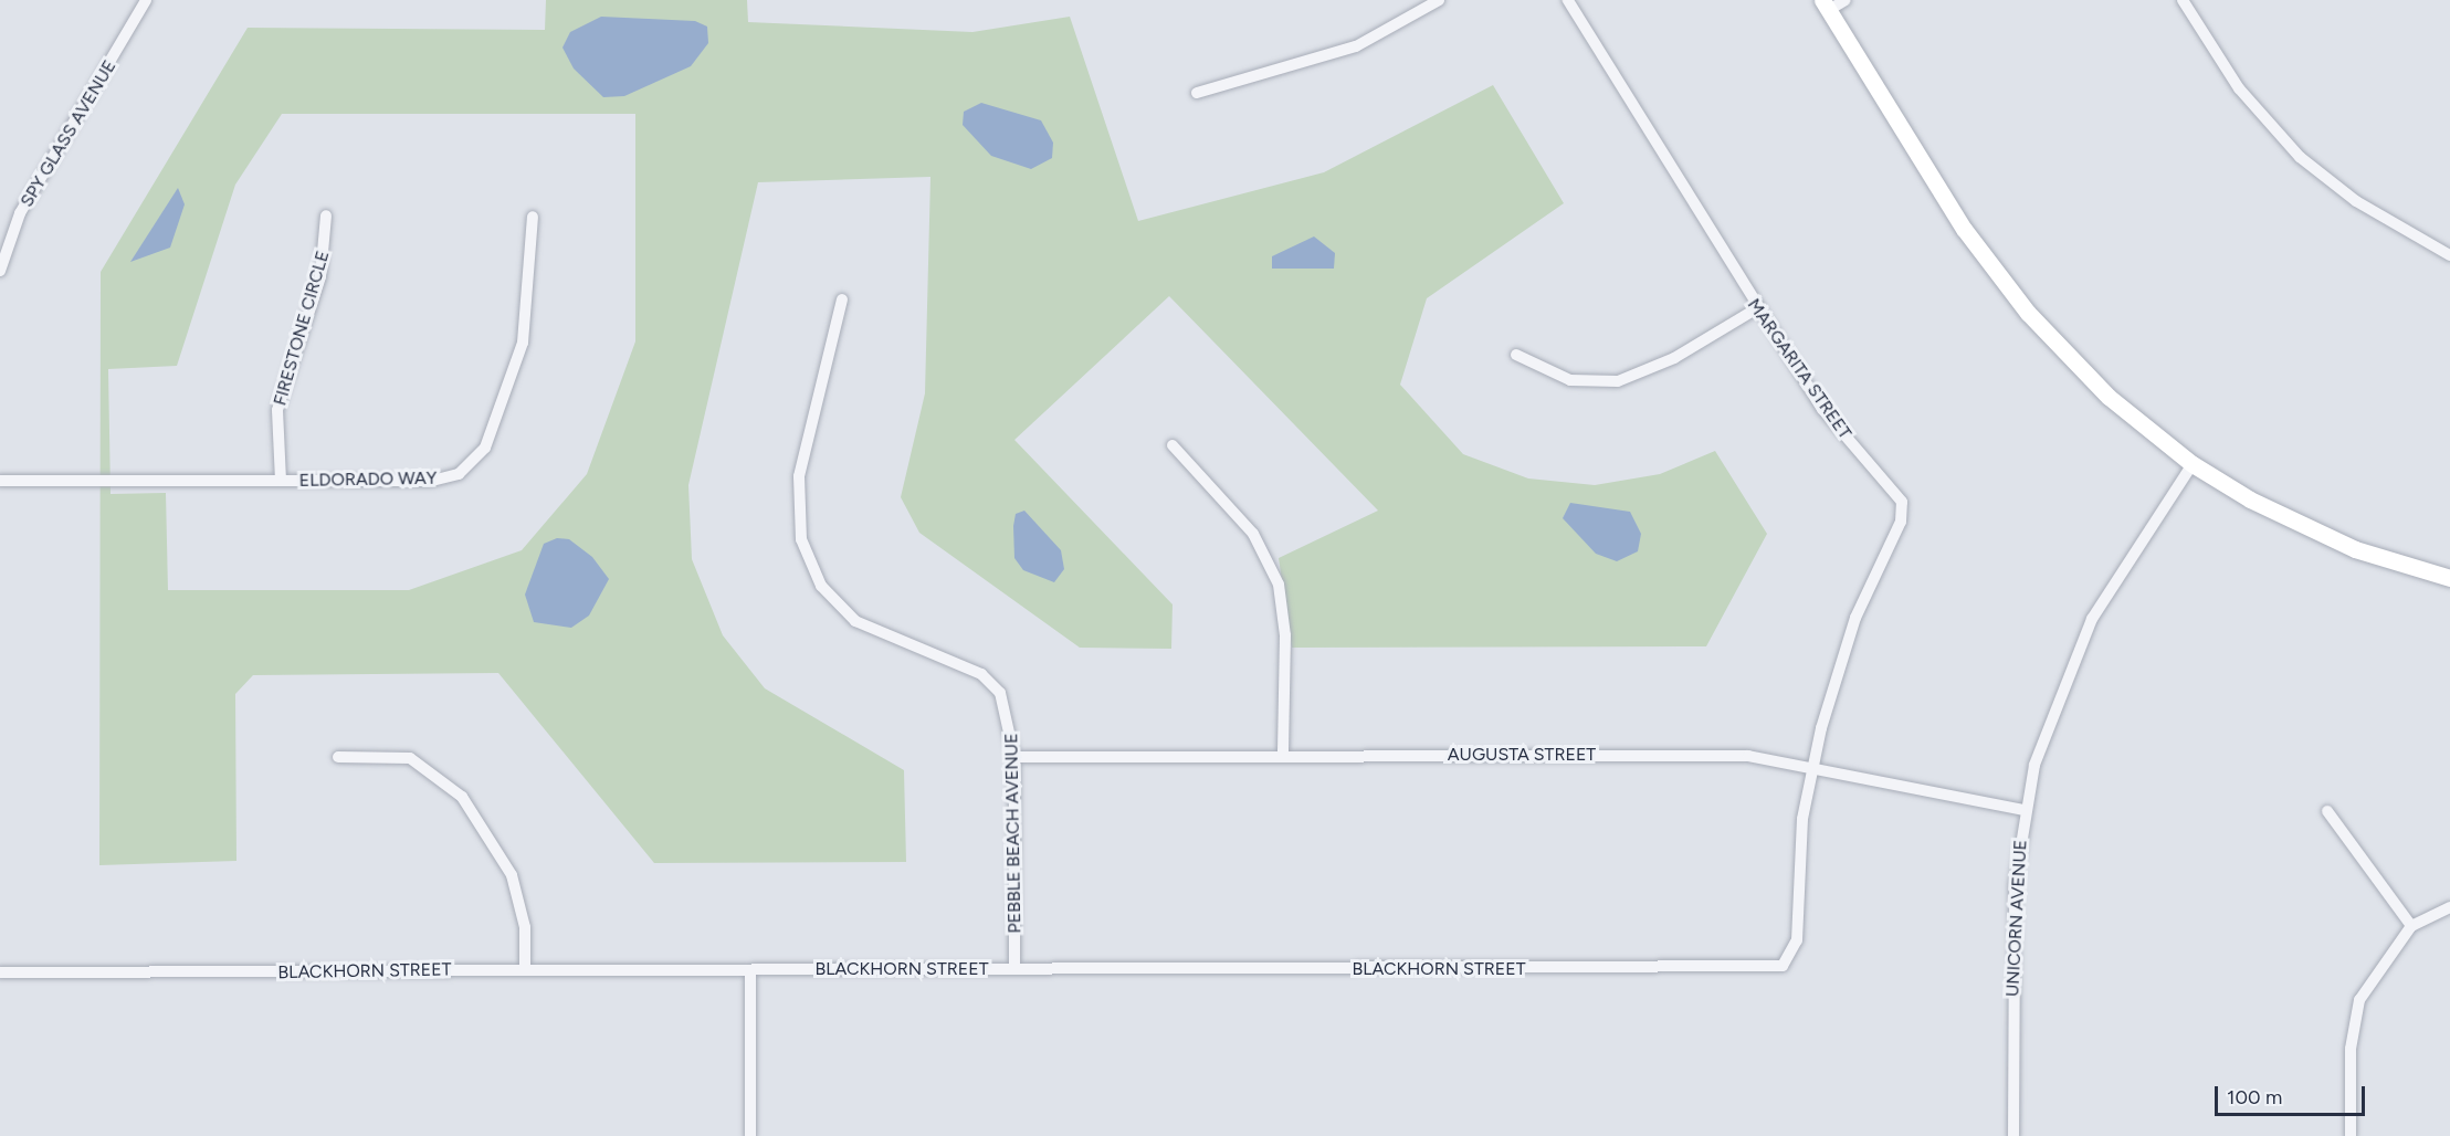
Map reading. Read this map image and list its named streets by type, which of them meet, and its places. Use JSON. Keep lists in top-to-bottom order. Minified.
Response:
{"streets":{"street":["SPY GLASS AVENUE","FIRESTONE CIRCLE","MARGARITA STREET","ELDORADO WAY","AUGUSTA STREET","PEBBLE BEACH AVENUE","UNICORN AVENUE","BLACKHORN STREET"]},"crossings":[["FIRESTONE CIRCLE","ELDORADO WAY"],["MARGARITA STREET","AUGUSTA STREET"],["MARGARITA STREET","BLACKHORN STREET"],["AUGUSTA STREET","PEBBLE BEACH AVENUE"],["AUGUSTA STREET","UNICORN AVENUE"],["PEBBLE BEACH AVENUE","BLACKHORN STREET"]],"scale_bar":"100 m"}
